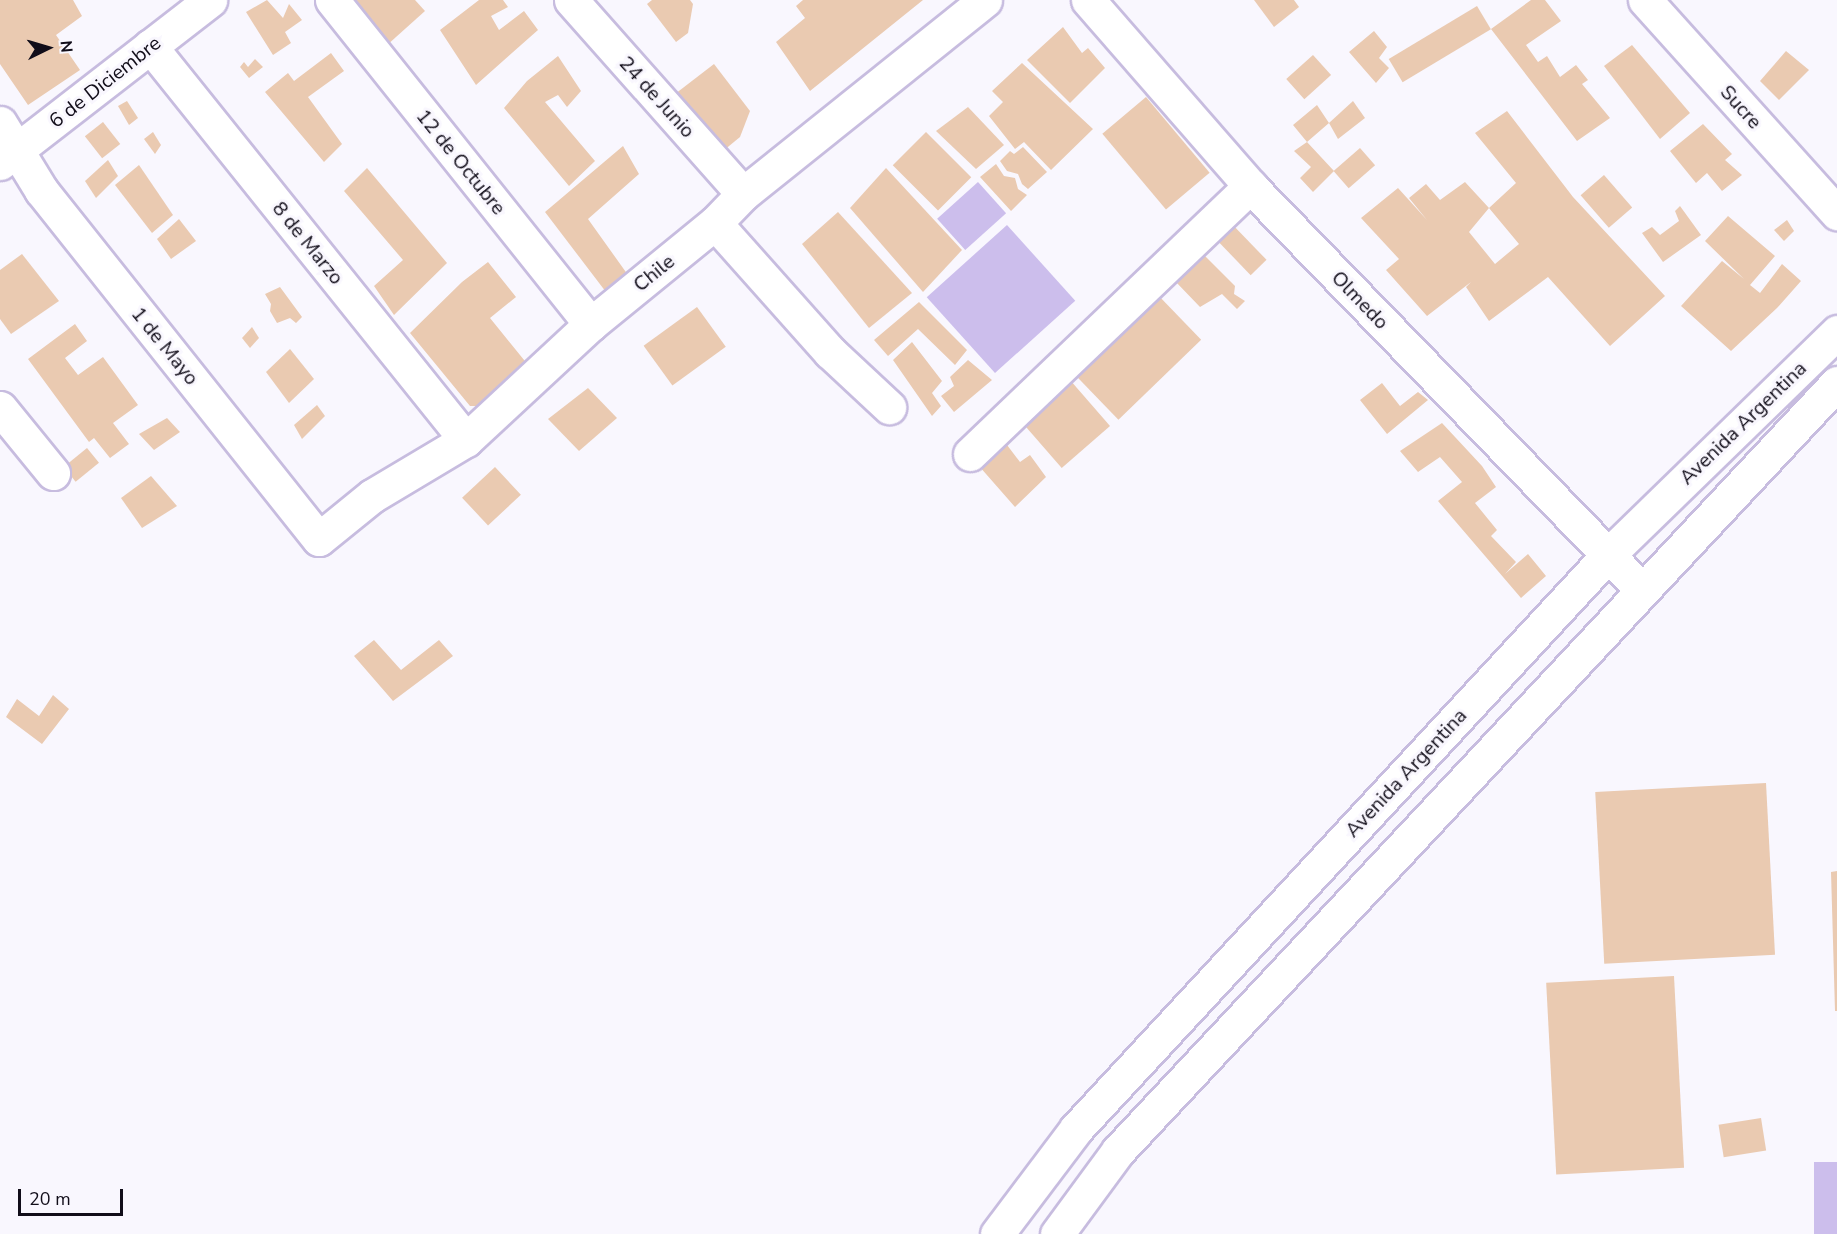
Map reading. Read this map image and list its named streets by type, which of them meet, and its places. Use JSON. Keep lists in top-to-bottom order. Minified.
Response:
{"streets":{"street":["6 de Diciembre","24 de Junio","Sucre","12 de Octubre","8 de Marzo","Chile","Olmedo","1 de Mayo","Avenida Argentina"]},"crossings":[["6 de Diciembre","8 de Marzo"],["6 de Diciembre","1 de Mayo"],["24 de Junio","Chile"],["12 de Octubre","Chile"],["8 de Marzo","Chile"],["Chile","1 de Mayo"],["Olmedo","Avenida Argentina"]],"scale_bar":"20 m","north":"right"}
